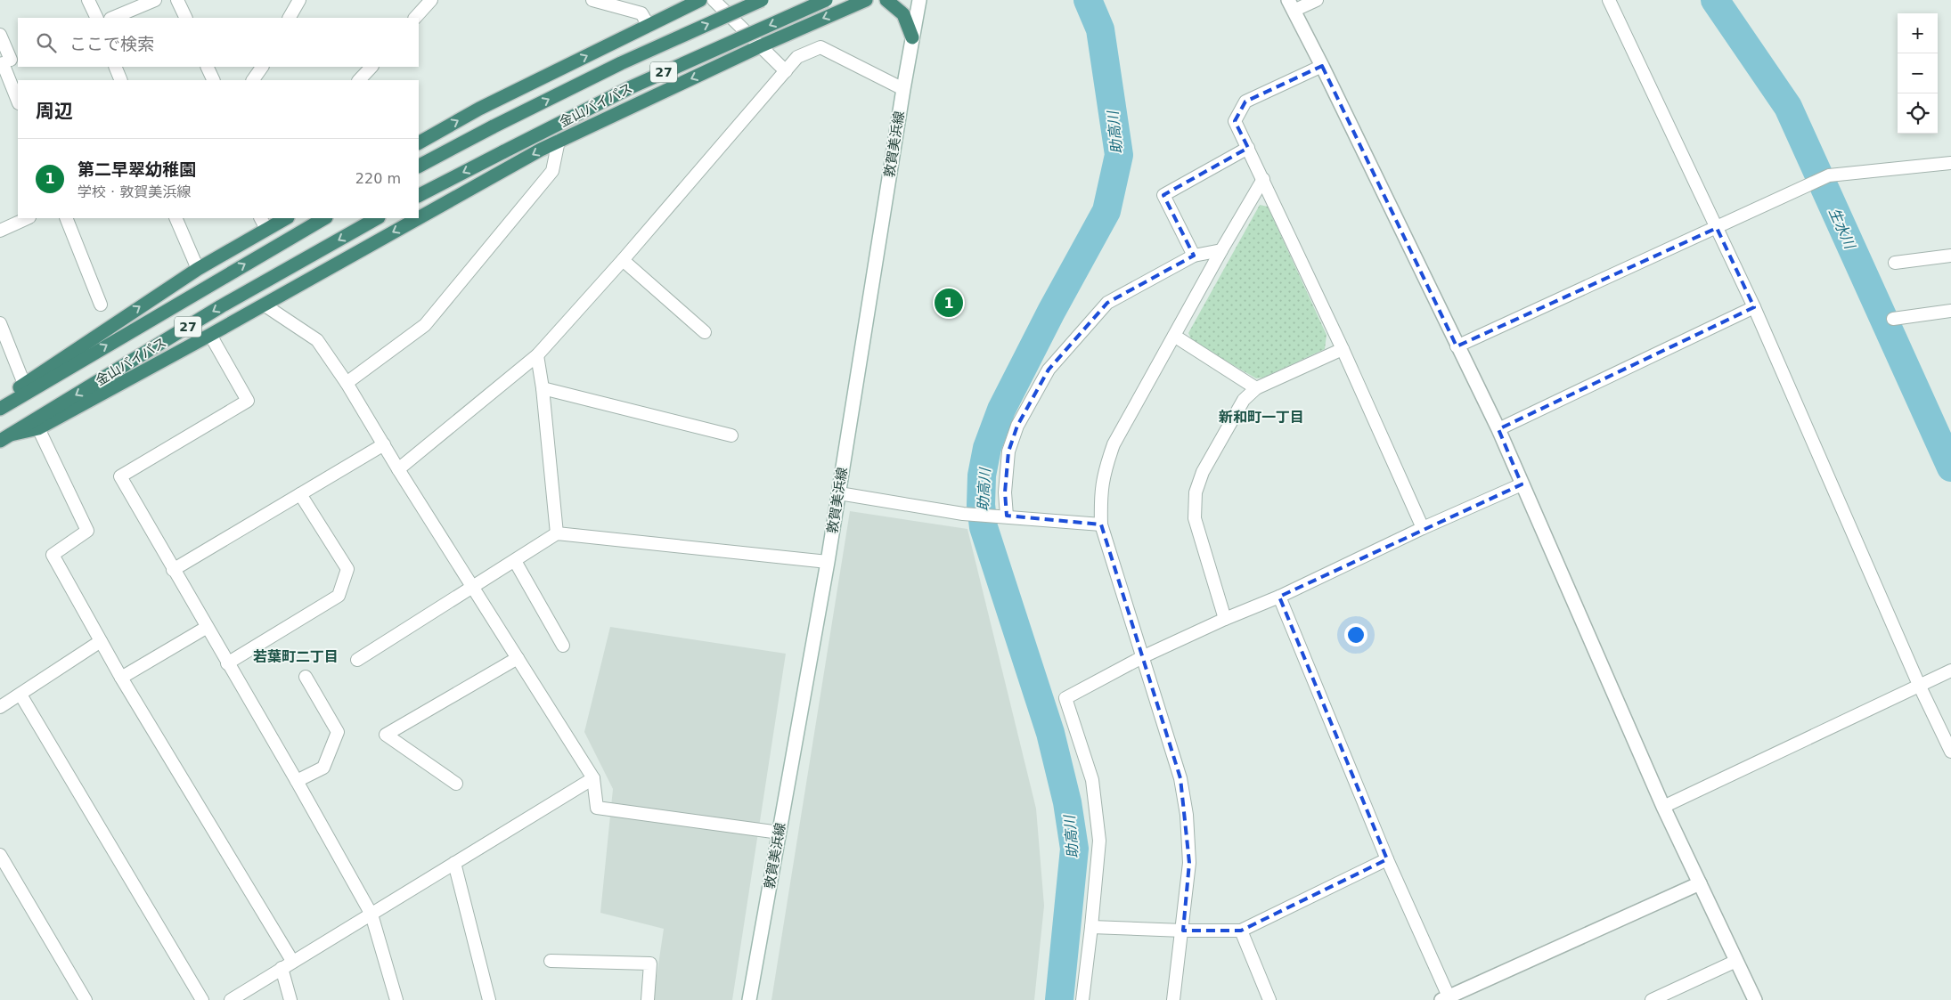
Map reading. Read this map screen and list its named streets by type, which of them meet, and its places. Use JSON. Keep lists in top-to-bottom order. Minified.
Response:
{"streets":{"highway":["27","金山バイパス"],"street":["敦賀美浜線"]},"districts":["新和町一丁目","若葉町二丁目"],"water":["助高川","生水川"],"page":{"map_buttons":["+","−"],"search":"ここで検索","heading":"周辺","list":[{"mark":"1","name":"第二早翠幼稚園","note":"学校 · 敦賀美浜線","value":"220 m"}],"pins":"1"}}
